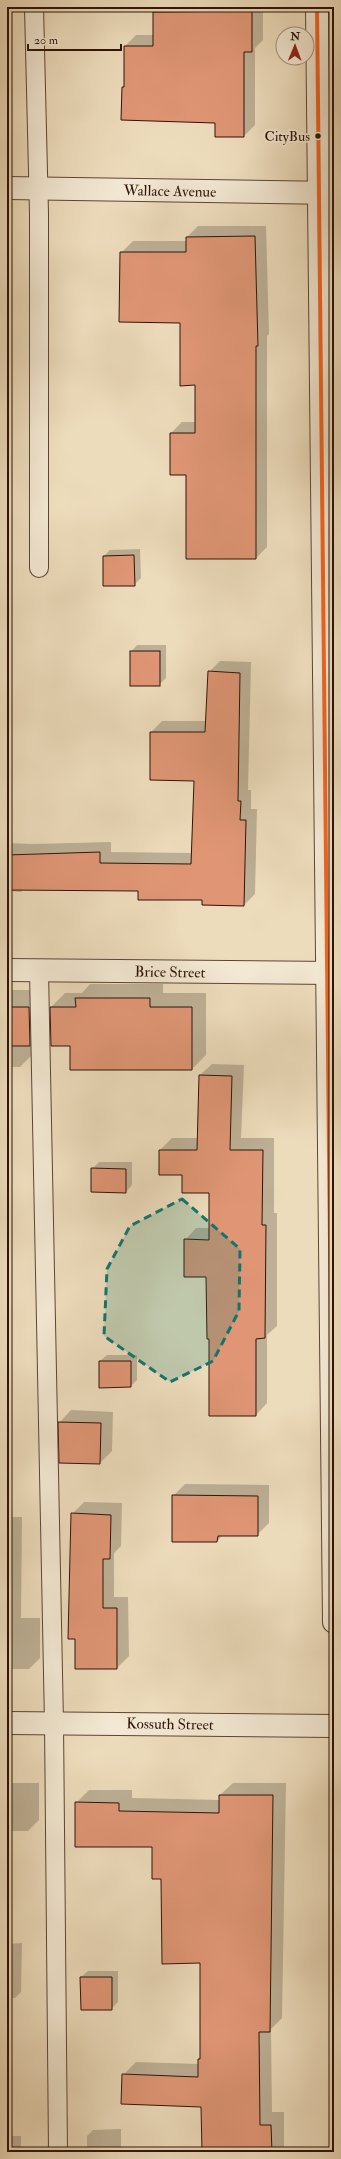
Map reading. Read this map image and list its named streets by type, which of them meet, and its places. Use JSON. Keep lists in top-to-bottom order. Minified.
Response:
{"streets":{"street":["Wallace Avenue","Brice Street","Kossuth Street"]},"places":["CityBus"],"scale_bar":"20 m","north":"top"}
